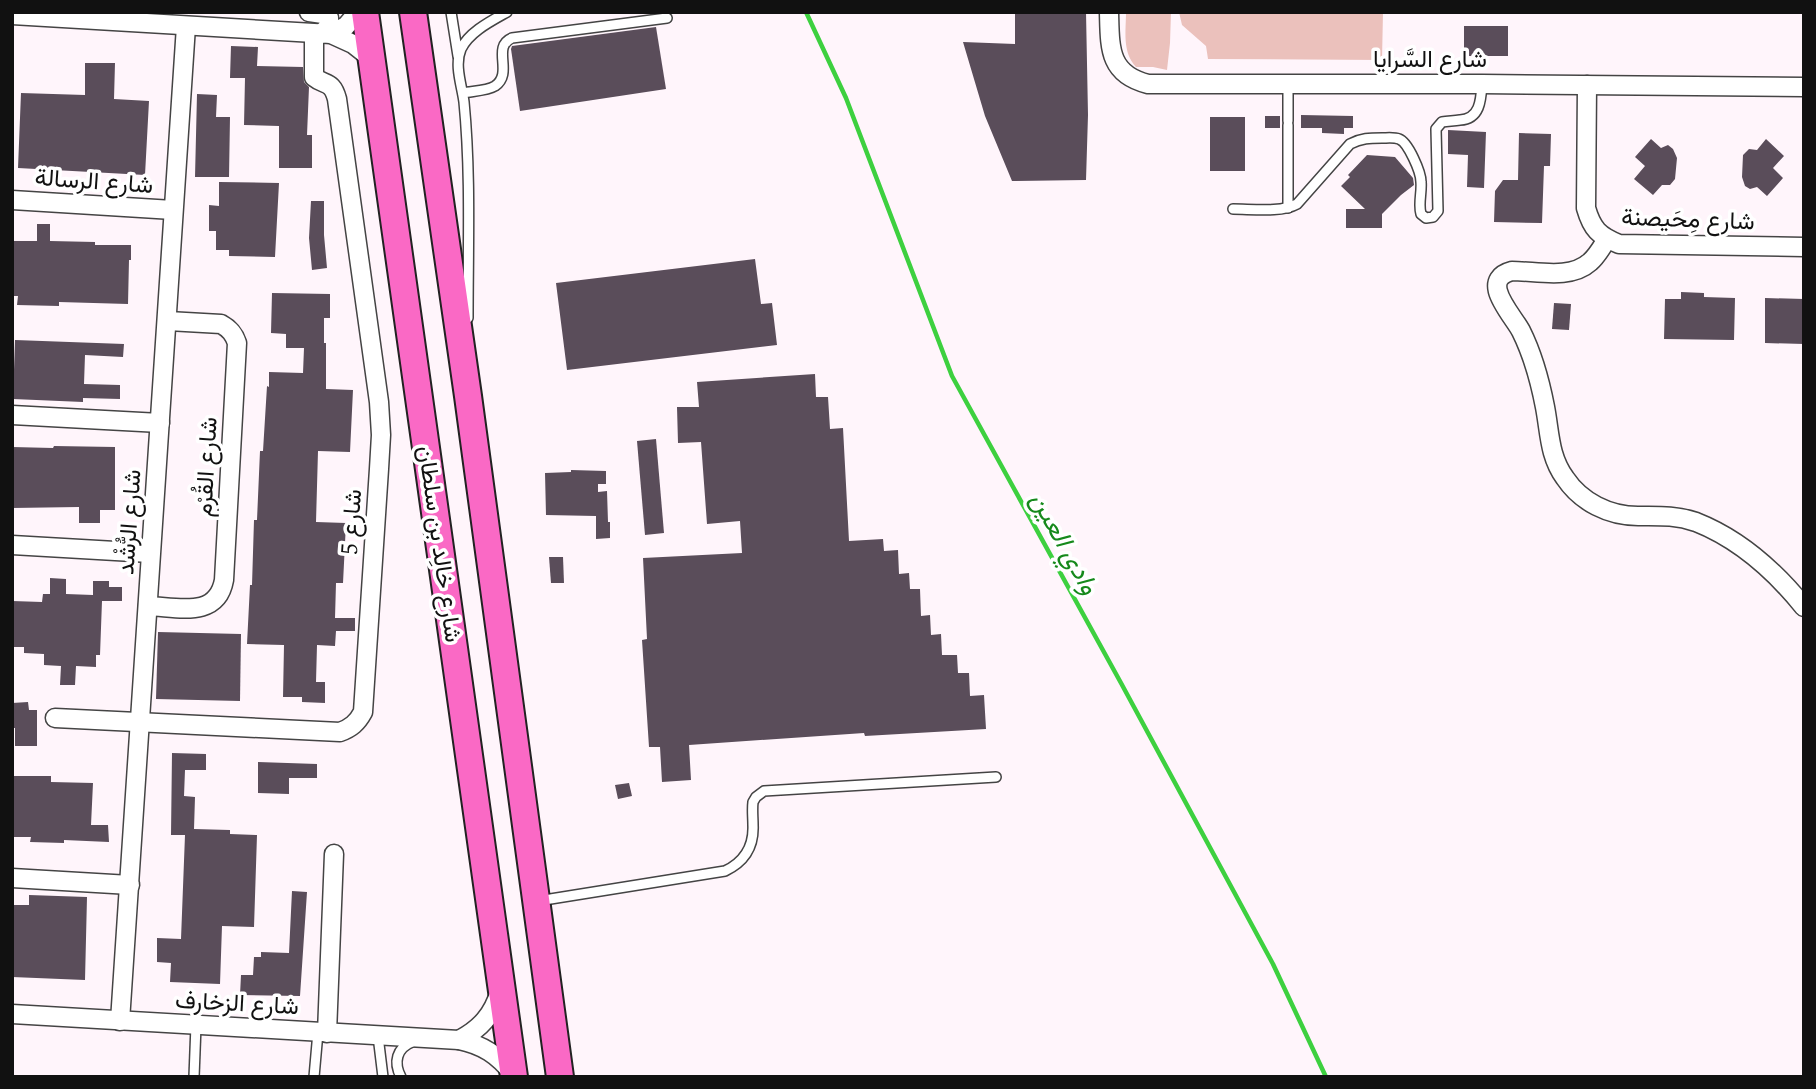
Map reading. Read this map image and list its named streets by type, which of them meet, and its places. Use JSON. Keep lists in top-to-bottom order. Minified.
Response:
{"streets":{"main road":["شارع خالِد بن سلطان"],"street":["شارع السَّرايا","شارع الرسالة","شارع مِحَيصنة","شارع القُرْم","شارع الرُّشْد","شارع 5","شارع الزخارف"]},"crossings":[["شارع السَّرايا","شارع مِحَيصنة"],["شارع الرسالة","شارع الرُّشْد"],["شارع القُرْم","شارع الرُّشْد"],["شارع الرُّشْد","شارع 5"],["شارع الرُّشْد","شارع الزخارف"],["شارع خالِد بن سلطان","شارع الزخارف"]],"water":["وادي العين"]}
